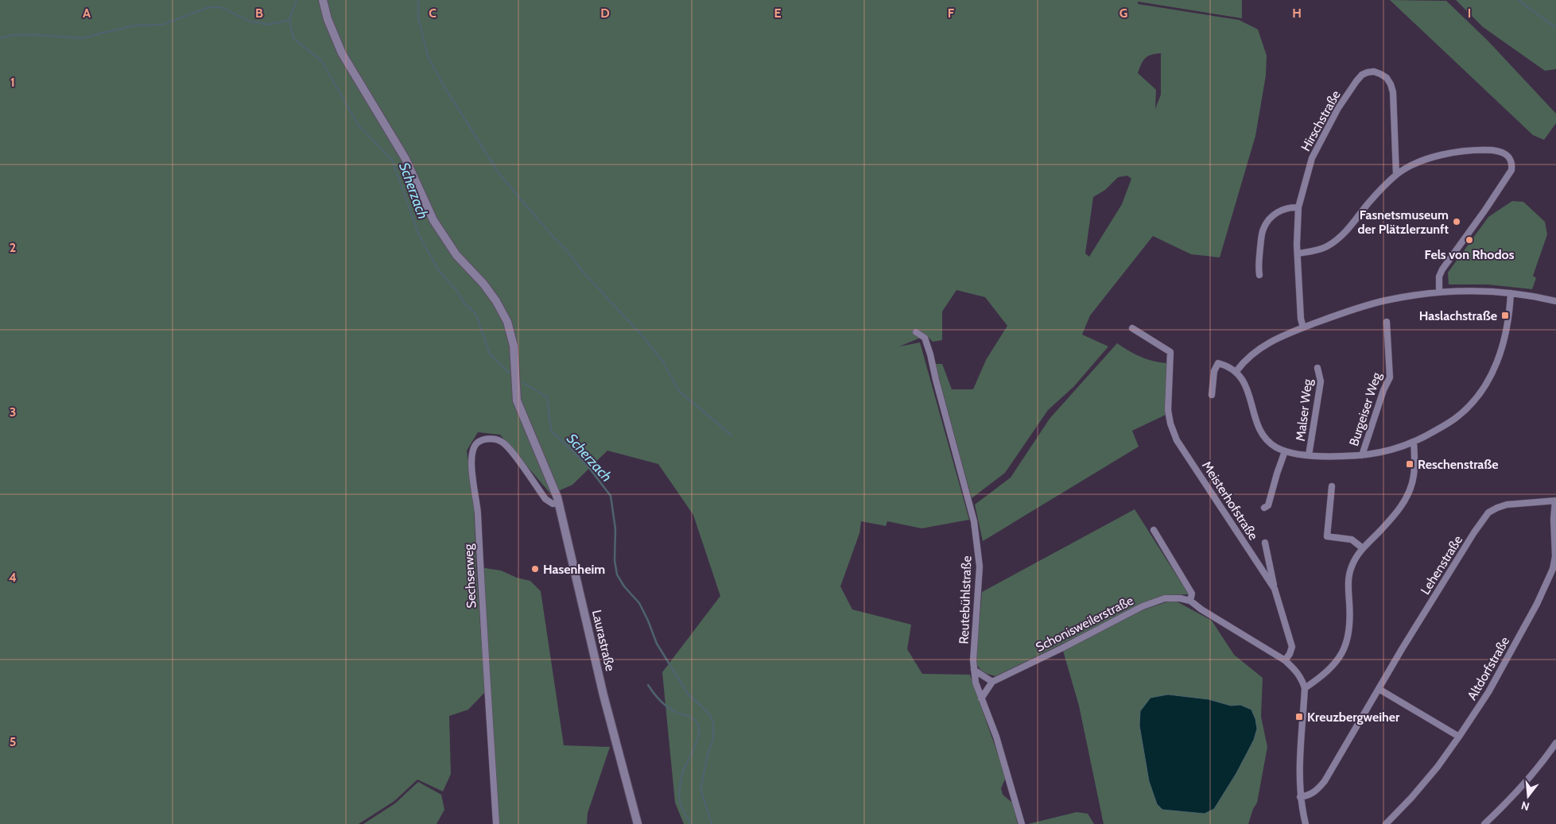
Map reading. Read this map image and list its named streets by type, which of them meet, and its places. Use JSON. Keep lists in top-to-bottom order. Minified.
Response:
{"streets":{"street":["Hirschstraße","Burgeiser Weg","Malser Weg","Meisterhofstraße","Lehenstraße","Sechserweg","Reutebühlstraße","Schonisweilerstraße","Laurastraße","Altdorfstraße"]},"crossings":[["Meisterhofstraße","Schonisweilerstraße"],["Lehenstraße","Altdorfstraße"],["Sechserweg","Laurastraße"]],"water":["Scherzach"],"places":{"other":["Fasnetsmuseum der Plätzlerzunft","Fels von Rhodos","Hasenheim"],"transit":["Haslachstraße","Reschenstraße","Kreuzbergweiher"]},"north":"bottom","grid":{"columns":["A","B","C","D","E","F","G","H","I"],"rows":["1","2","3","4","5"]}}
